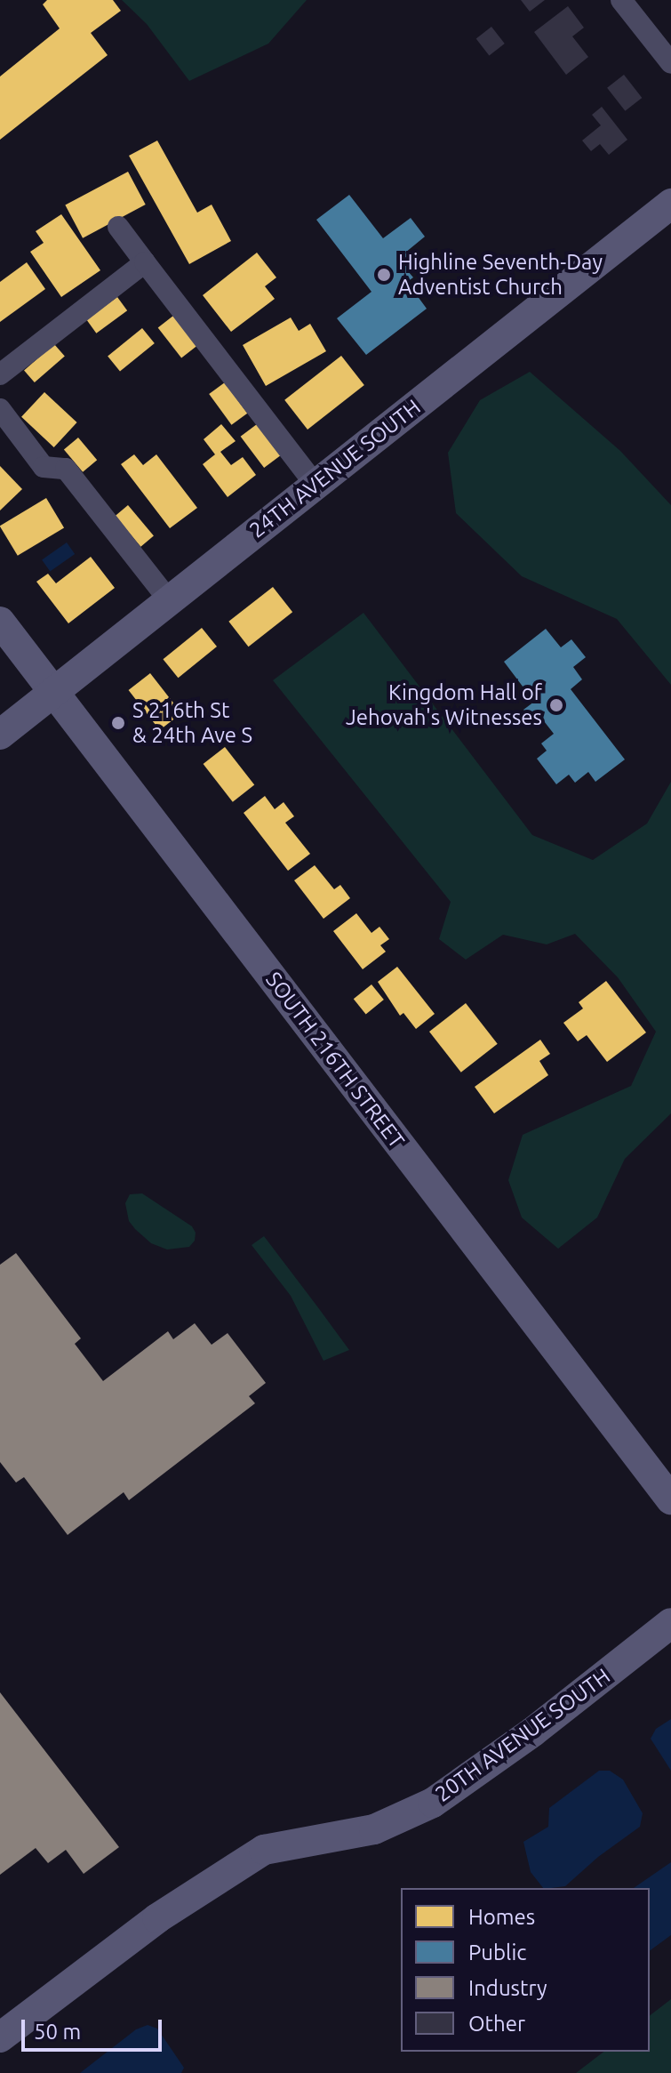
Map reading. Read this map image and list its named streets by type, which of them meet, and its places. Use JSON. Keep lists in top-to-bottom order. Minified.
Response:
{"streets":{"street":["24TH AVENUE SOUTH","SOUTH 216TH STREET","20TH AVENUE SOUTH"]},"crossings":[["24TH AVENUE SOUTH","SOUTH 216TH STREET"]],"places":["Highline Seventh-Day Adventist Church","Kingdom Hall of Jehovah's Witnesses","S 216th St & 24th Ave S"],"legend":["Homes","Public","Industry","Other"],"scale_bar":"50 m"}
